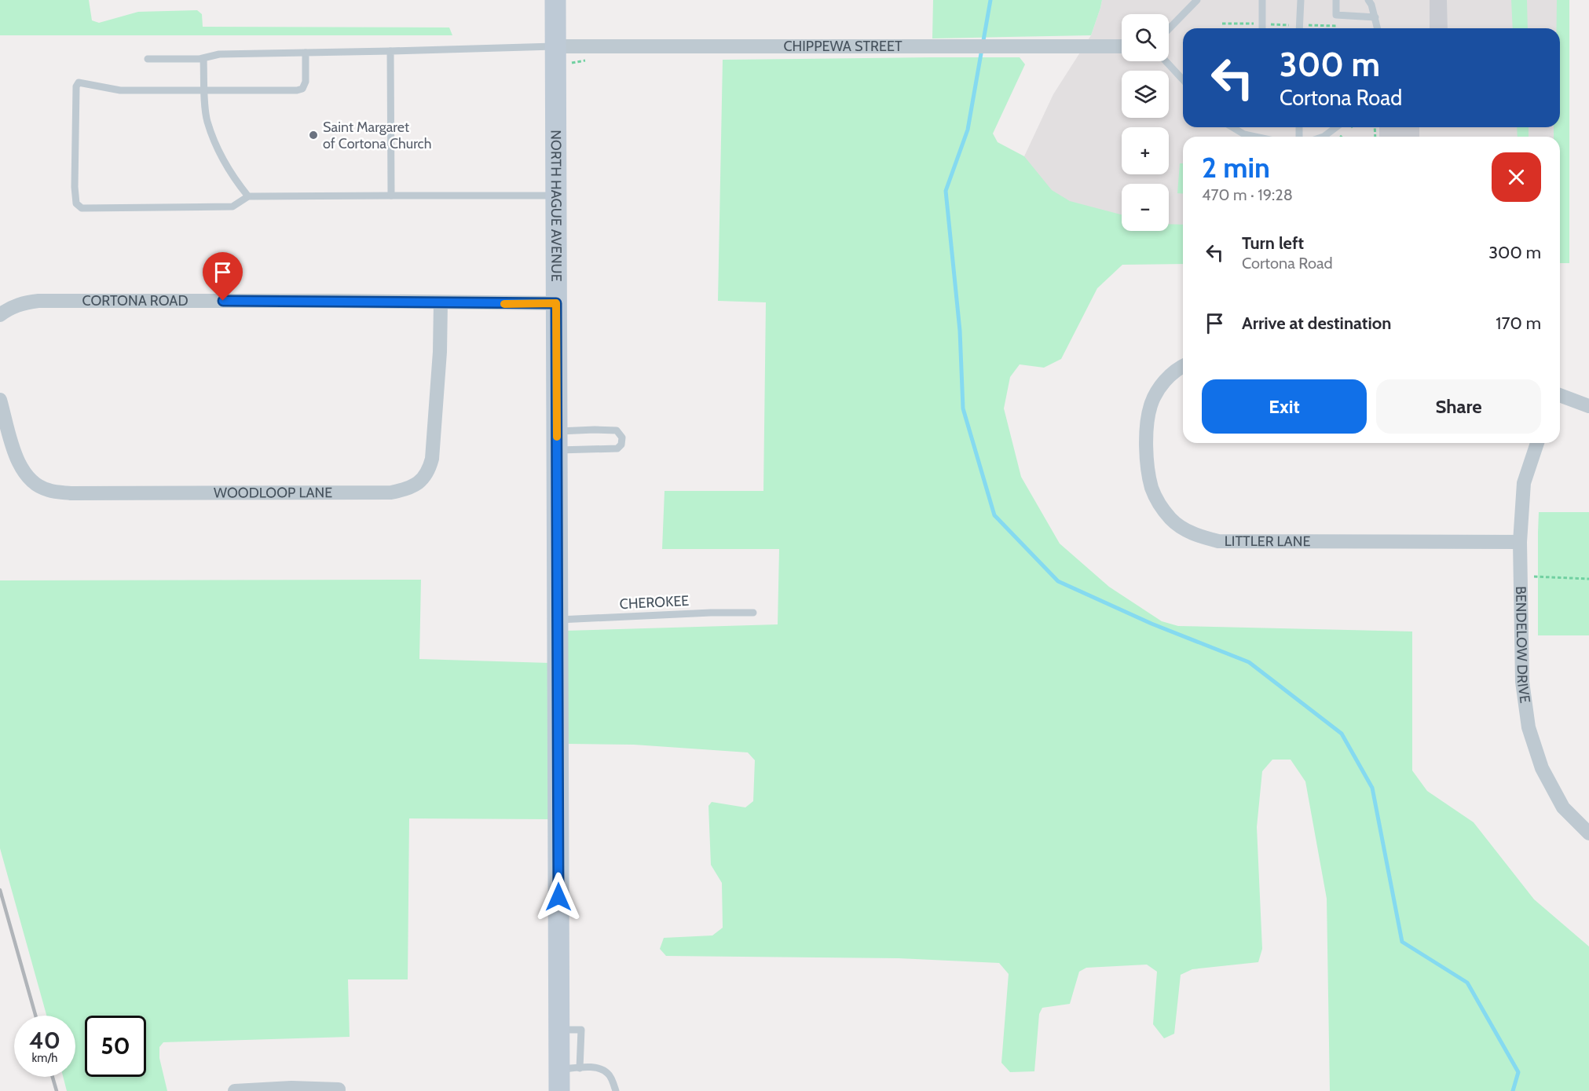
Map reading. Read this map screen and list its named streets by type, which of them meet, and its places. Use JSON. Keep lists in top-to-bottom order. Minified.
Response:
{"streets":{"main road":["NORTH HAGUE AVENUE"],"street":["CHIPPEWA STREET","CORTONA ROAD","WOODLOOP LANE","LITTLER LANE","BENDELOW DRIVE"],"lane":["CHEROKEE"]},"crossings":[["CHIPPEWA STREET","NORTH HAGUE AVENUE"],["NORTH HAGUE AVENUE","CORTONA ROAD"],["NORTH HAGUE AVENUE","CHEROKEE"],["CORTONA ROAD","WOODLOOP LANE"],["LITTLER LANE","BENDELOW DRIVE"]],"places":["Saint Margaret of Cortona Church"],"page":{"map_buttons":["+","−"],"turn":["300 m","Cortona Road"],"heading":["2 min","470 m · 19:28"],"list":[{"name":"Turn left","note":"Cortona Road","value":"300 m"},{"name":"Arrive at destination","value":"170 m"}],"buttons":["Exit","Share"],"speed":"40 km/h","limit":"50"}}
